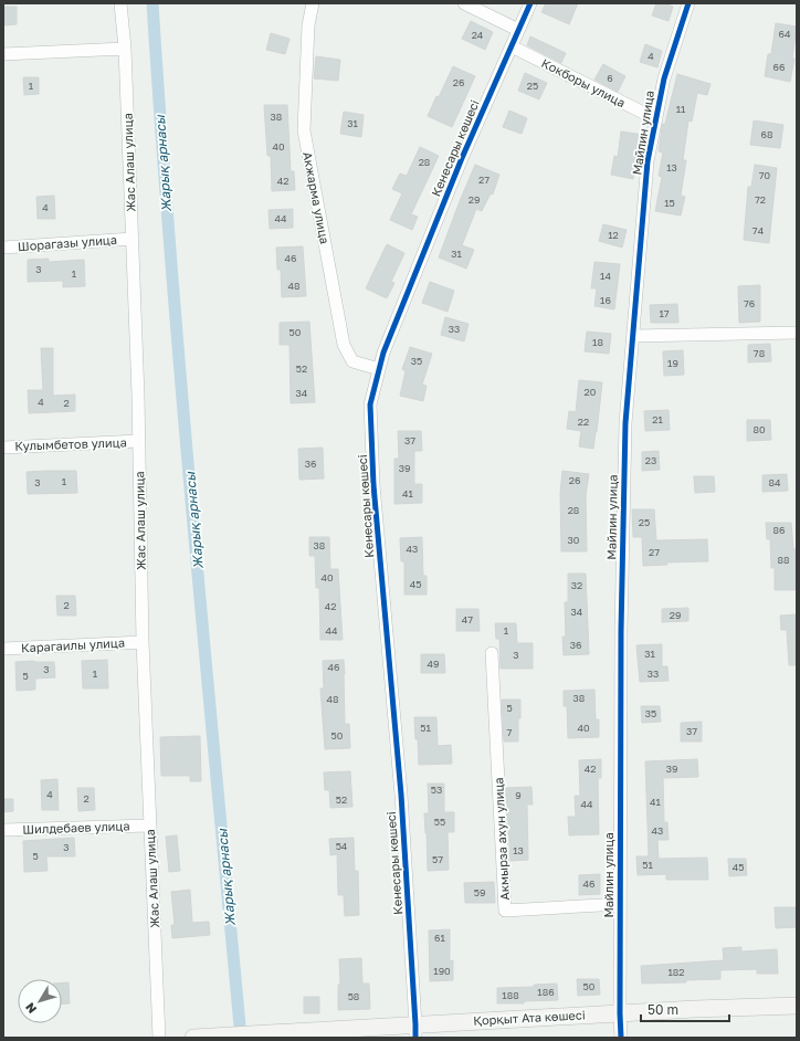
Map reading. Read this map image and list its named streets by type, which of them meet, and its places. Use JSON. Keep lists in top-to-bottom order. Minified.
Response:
{"streets":{"main road":["Қорқыт Ата көшесі"],"street":["Кокборы улица","Майлин улица","Кенесары көшесі","Жас Алаш улица","Акжарма улица","Шорагазы улица","Кулымбетов улица","Карагаилы улица","Шилдебаев улица","Акмырза ахун улица"]},"crossings":[["Кокборы улица","Майлин улица"],["Кокборы улица","Кенесары көшесі"],["Майлин улица","Акмырза ахун улица"],["Майлин улица","Қорқыт Ата көшесі"],["Кенесары көшесі","Акжарма улица"],["Кенесары көшесі","Қорқыт Ата көшесі"],["Жас Алаш улица","Шорагазы улица"],["Жас Алаш улица","Кулымбетов улица"],["Жас Алаш улица","Карагаилы улица"],["Жас Алаш улица","Шилдебаев улица"]],"water":["Жарық арнасы"],"house_numbers":["64","24","4","66","6","26","1","25","11","38","31","68","40","28","13","70","27","42","29","72","15","4","44","74","12","31","46","3","1","14","48","16","76","17","33","50","18","78","35","19","52","20","34","4","2","21","22","80","37","23","36","39","26","1","3","84","41","28","25","86","30","38","43","27","88","40","45","32","2","42","34","29","47","44","1","36","31","3","49","46","3","1","33","5","38","48","5","35","51","40","37","7","50","42","39","53","4","9","2","52","41","44","55","43","54","3","13","5","57","51","45","46","59","61","190","182","50","186","188","58"],"scale_bar":"50 m","north":"bottom left"}
